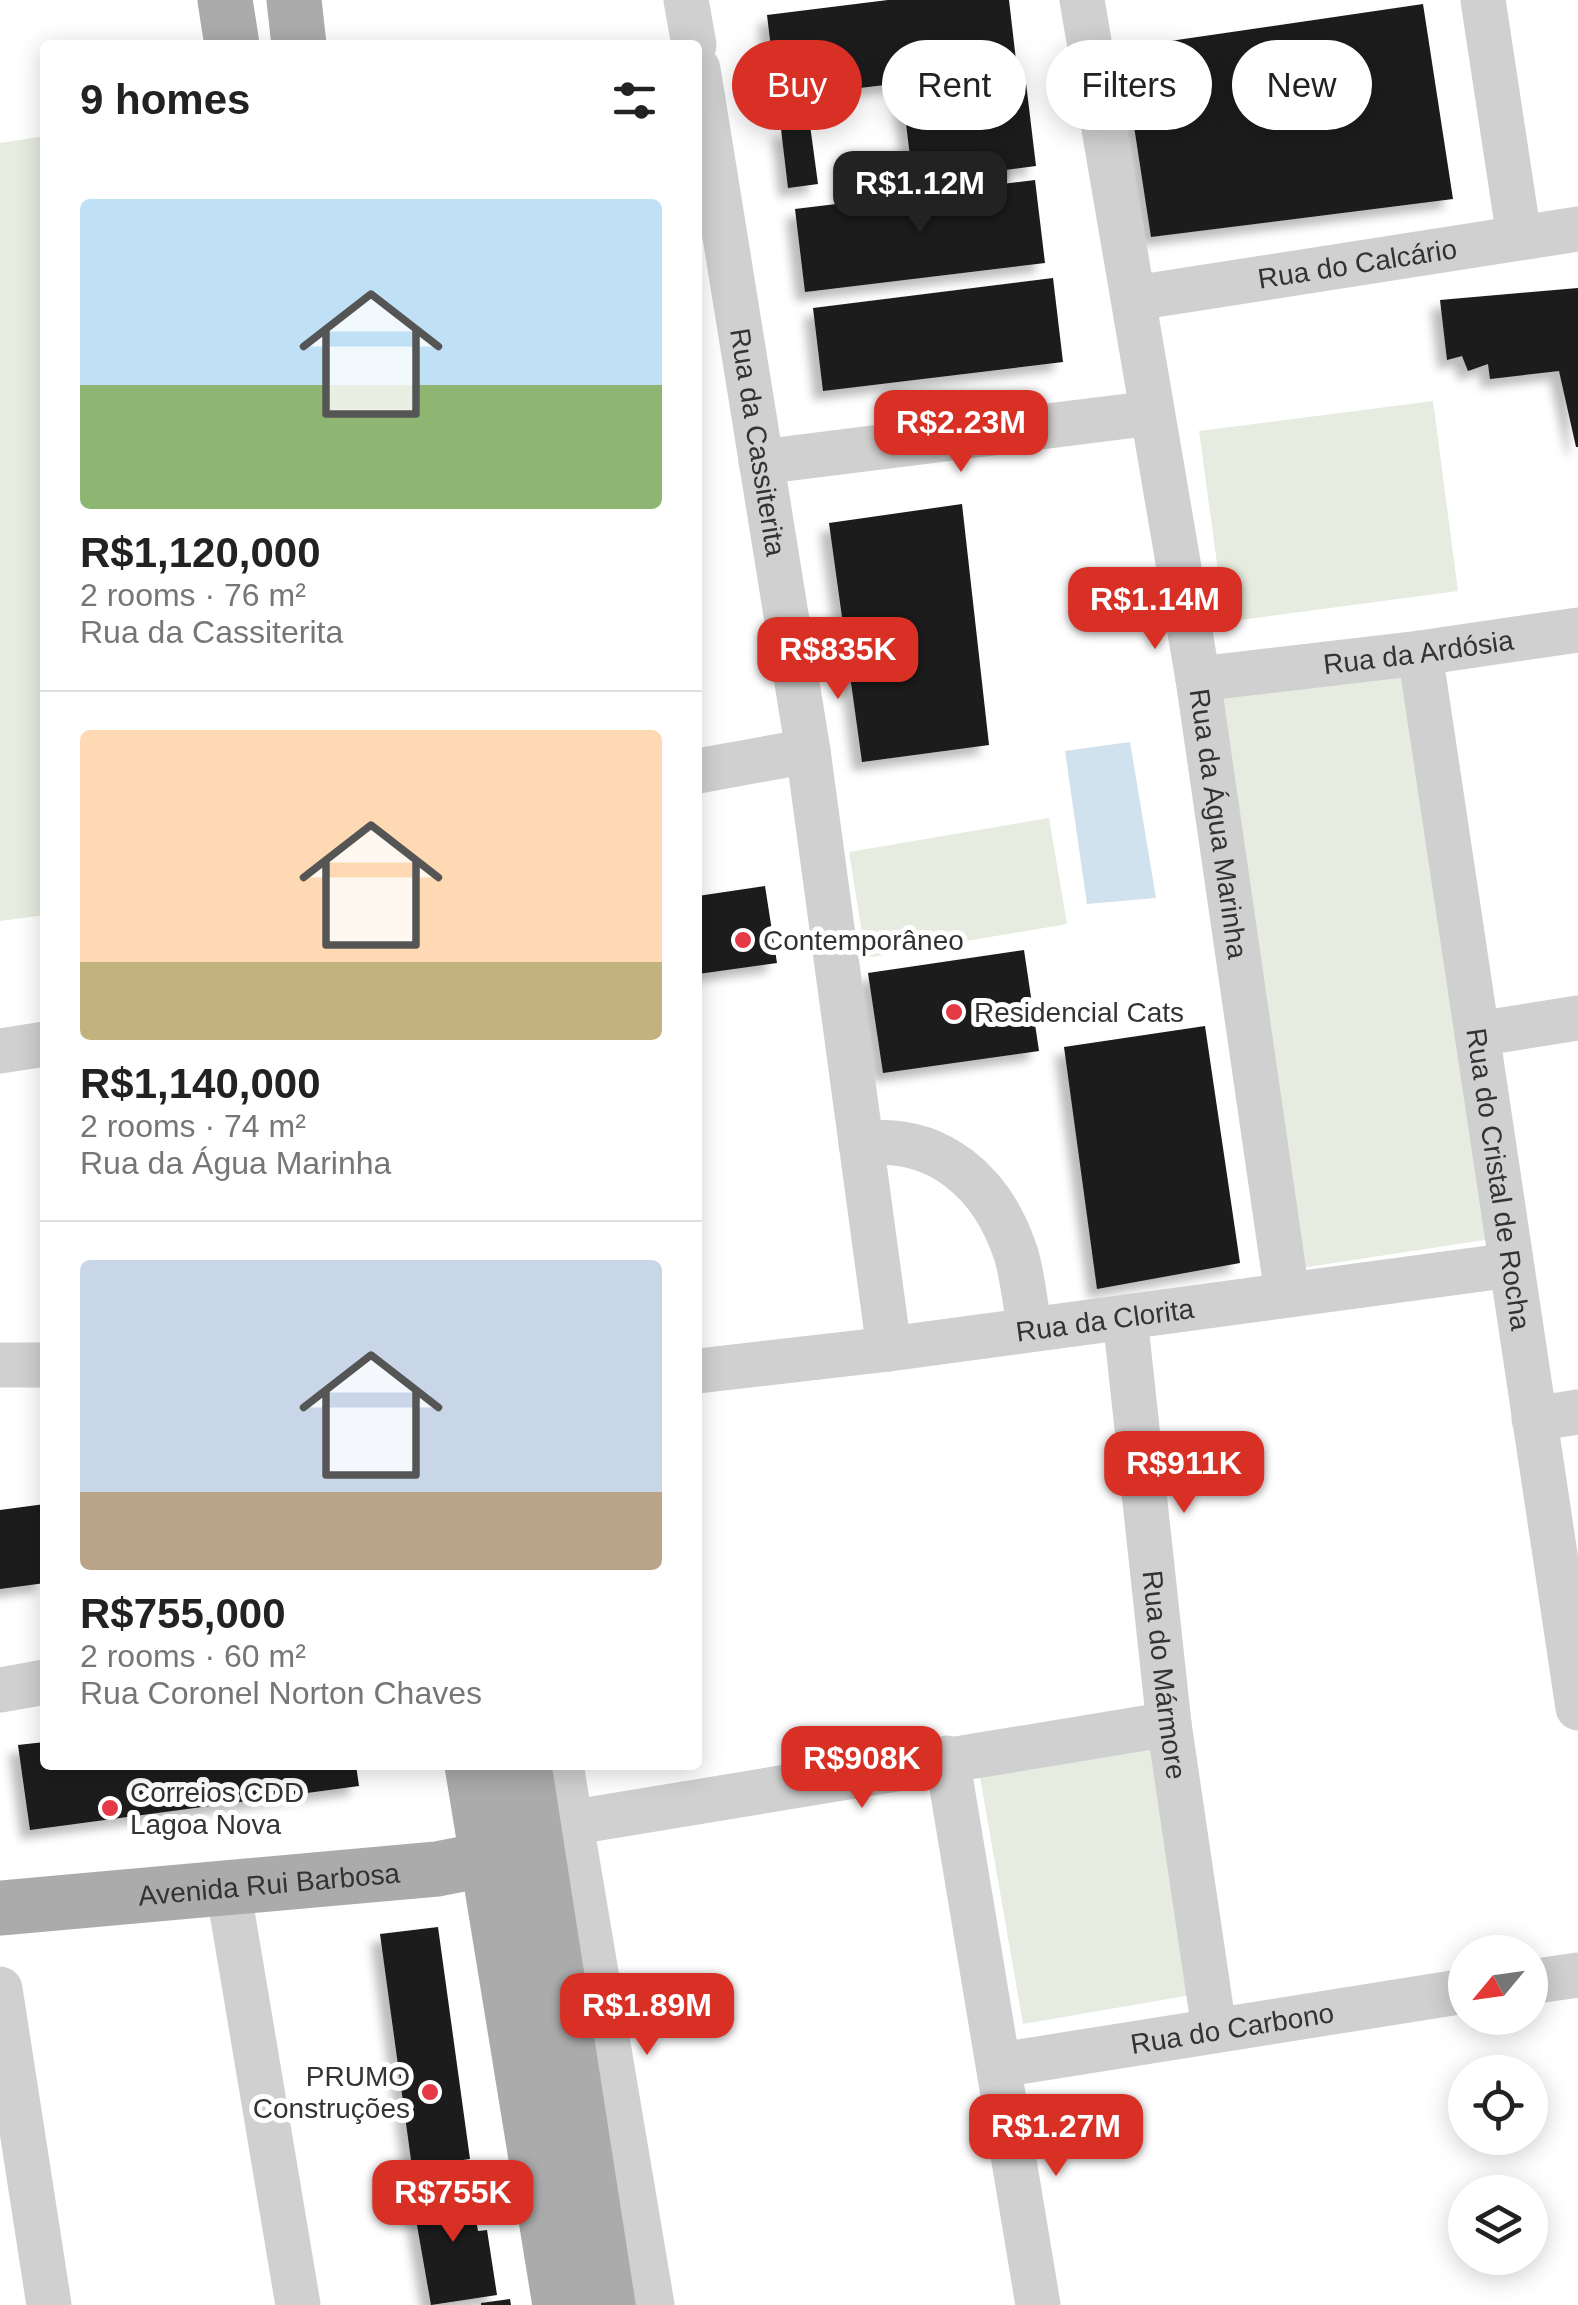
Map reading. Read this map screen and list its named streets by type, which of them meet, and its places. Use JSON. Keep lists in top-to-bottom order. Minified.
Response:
{"streets":{"main road":["Avenida Rui Barbosa"],"street":["Rua do Calcário","Rua da Cassiterita","Rua da Ardósia","Rua da Água Marinha","Rua do Cristal de Rocha","Rua da Clorita","Rua do Mármore","Rua do Carbono"]},"crossings":[["Rua do Calcário","Rua da Água Marinha"],["Rua da Cassiterita","Rua da Clorita"],["Rua da Ardósia","Rua da Água Marinha"],["Rua da Ardósia","Rua do Cristal de Rocha"],["Rua da Água Marinha","Rua da Clorita"],["Rua do Cristal de Rocha","Rua da Clorita"],["Rua da Clorita","Rua do Mármore"],["Rua do Mármore","Rua do Carbono"]],"places":["Contemporâneo","Residencial Cats","Correios CDD Lagoa Nova","PRUMO Construções"],"north":"bottom left","page":{"chip":["Buy","Rent","Filters","New"],"heading":"9 homes","price":["R$1.12M","R$2.23M","R$1.14M","R$835K","R$911K","R$908K","R$1.89M","R$1.27M","R$755K"],"list":[{"name":"R$1,120,000","note":"2 rooms · 76 m² · Rua da Cassiterita"},{"name":"R$1,140,000","note":"2 rooms · 74 m² · Rua da Água Marinha"},{"name":"R$755,000","note":"2 rooms · 60 m² · Rua Coronel Norton Chaves"}]}}
